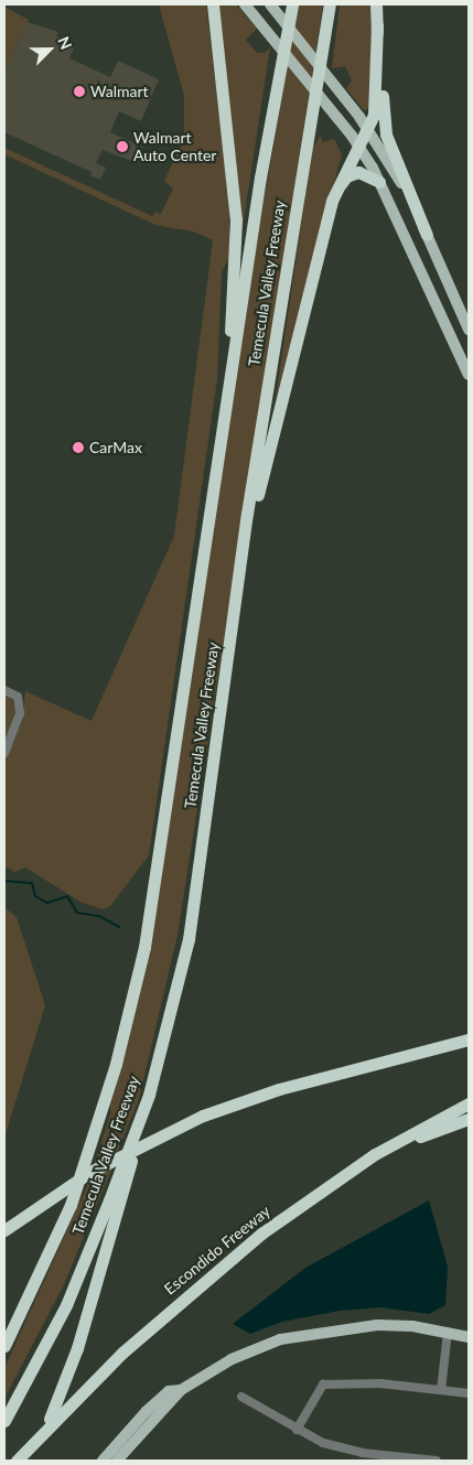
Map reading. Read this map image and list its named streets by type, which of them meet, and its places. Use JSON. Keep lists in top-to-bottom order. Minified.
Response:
{"streets":{"highway":["Temecula Valley Freeway","Escondido Freeway"]},"places":["Walmart","Walmart Auto Center","CarMax"],"north":"top right"}
